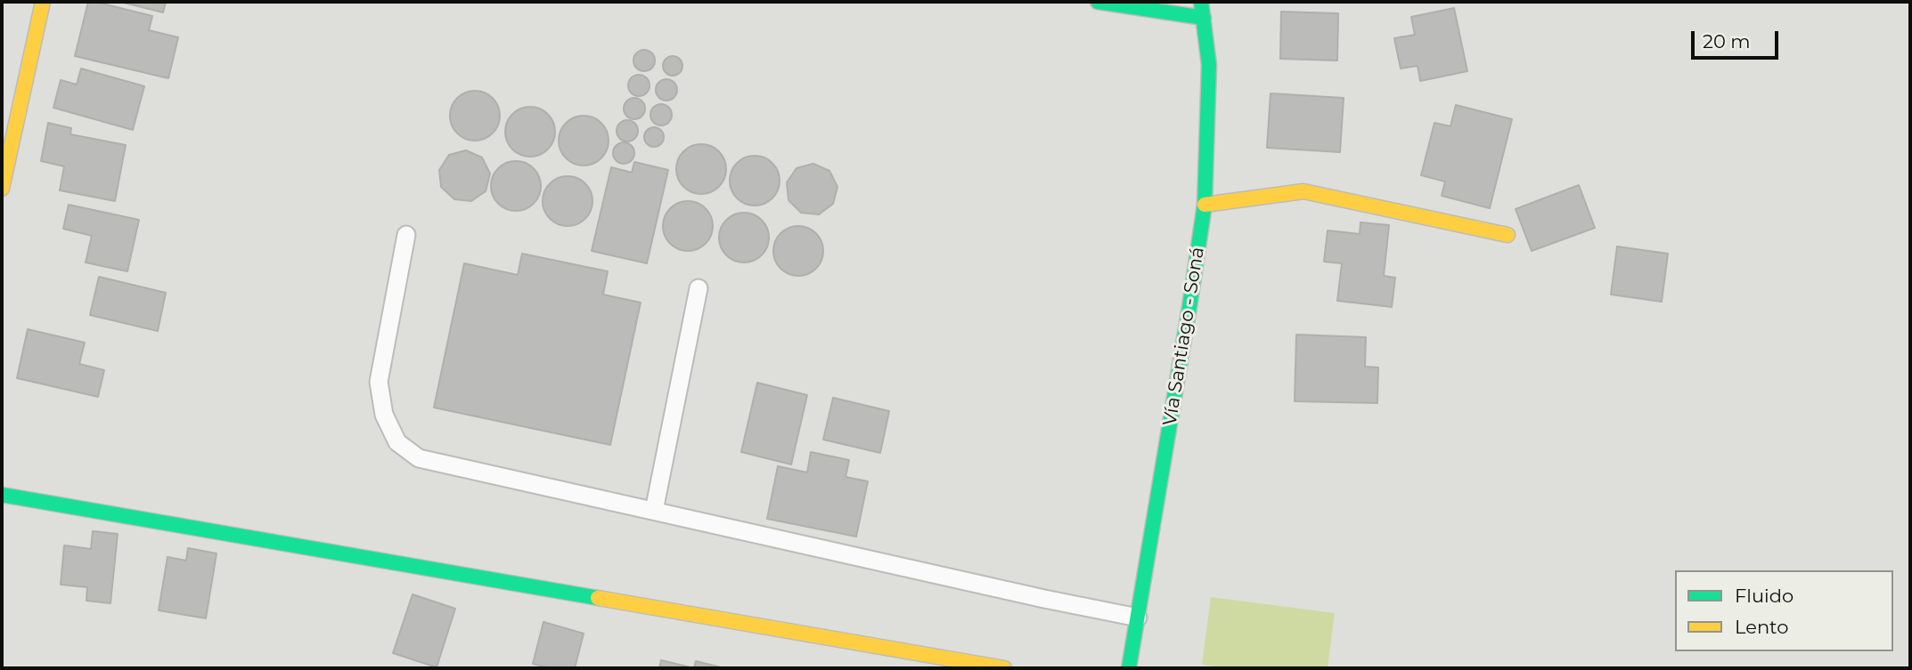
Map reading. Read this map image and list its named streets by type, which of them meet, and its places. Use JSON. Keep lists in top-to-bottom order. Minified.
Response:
{"streets":{"street":["Vía Santiago - Soná"]},"legend":["Fluido","Lento"],"scale_bar":"20 m"}
